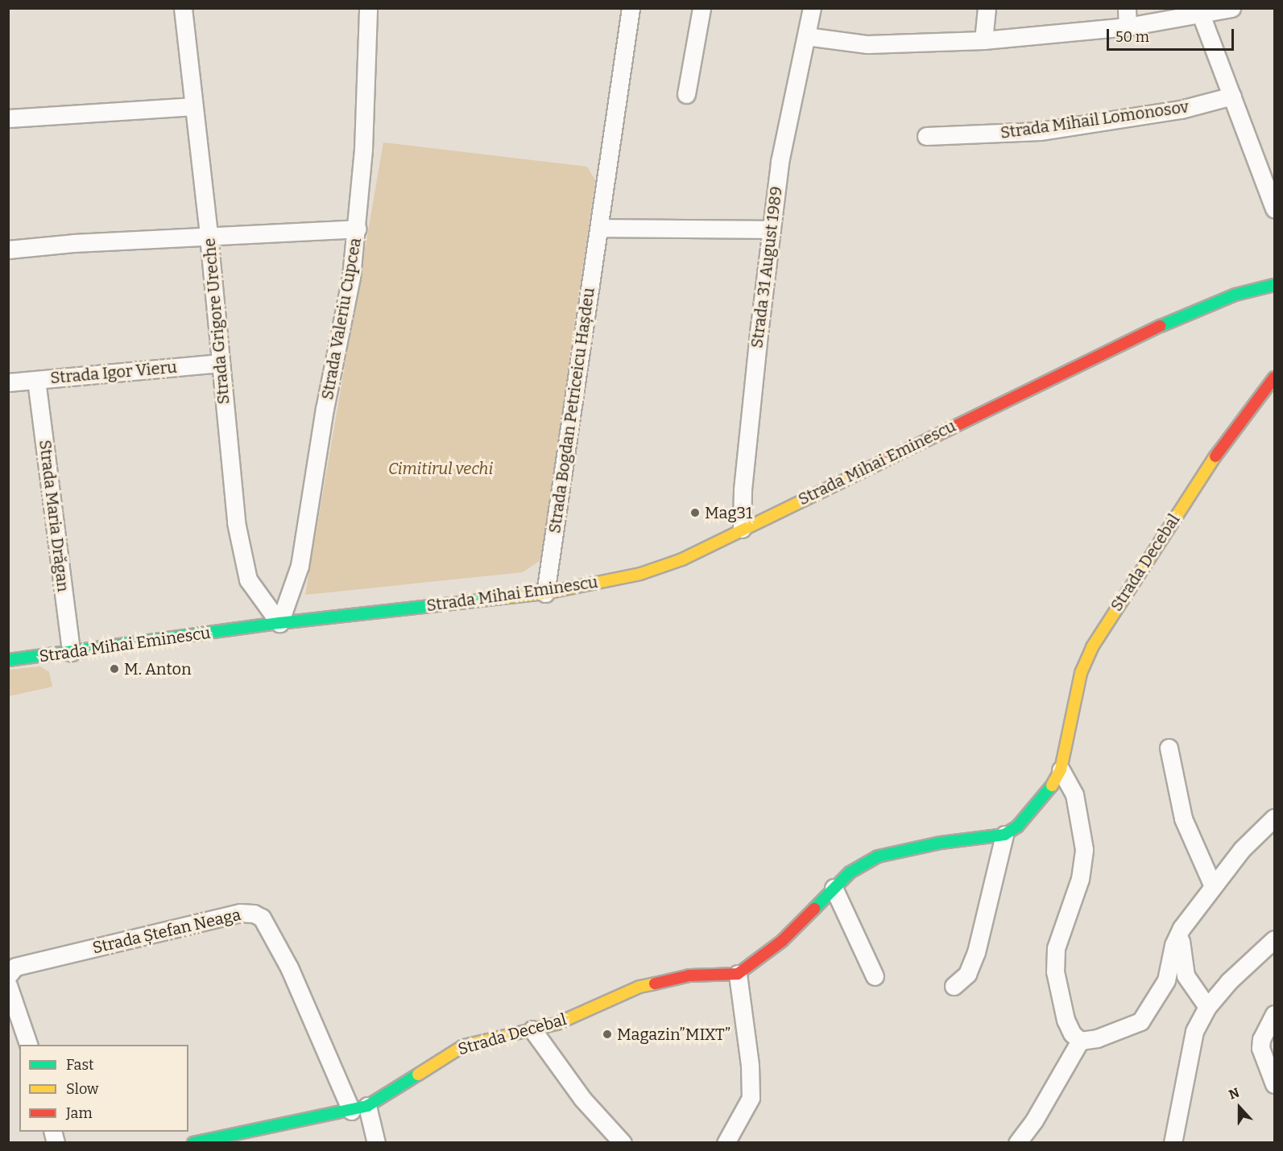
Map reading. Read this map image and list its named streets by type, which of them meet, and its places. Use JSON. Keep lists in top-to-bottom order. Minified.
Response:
{"streets":{"street":["Strada Mihail Lomonosov","Strada 31 August 1989","Strada Valeriu Cupcea","Strada Grigore Ureche","Strada Igor Vieru","Strada Bogdan Petriceicu Hașdeu","Strada Mihai Eminescu","Strada Maria Drăgan","Strada Decebal","Strada Ștefan Neaga"]},"crossings":[["Strada 31 August 1989","Strada Mihai Eminescu"],["Strada Valeriu Cupcea","Strada Grigore Ureche"],["Strada Valeriu Cupcea","Strada Mihai Eminescu"],["Strada Grigore Ureche","Strada Igor Vieru"],["Strada Grigore Ureche","Strada Mihai Eminescu"],["Strada Igor Vieru","Strada Maria Drăgan"],["Strada Bogdan Petriceicu Hașdeu","Strada Mihai Eminescu"],["Strada Mihai Eminescu","Strada Maria Drăgan"],["Strada Decebal","Strada Ștefan Neaga"]],"parks":["Cimitirul vechi"],"places":["Mag31","M. Anton","Magazin”MIXT”"],"legend":["Fast","Slow","Jam"],"scale_bar":"50 m","north":"top"}
